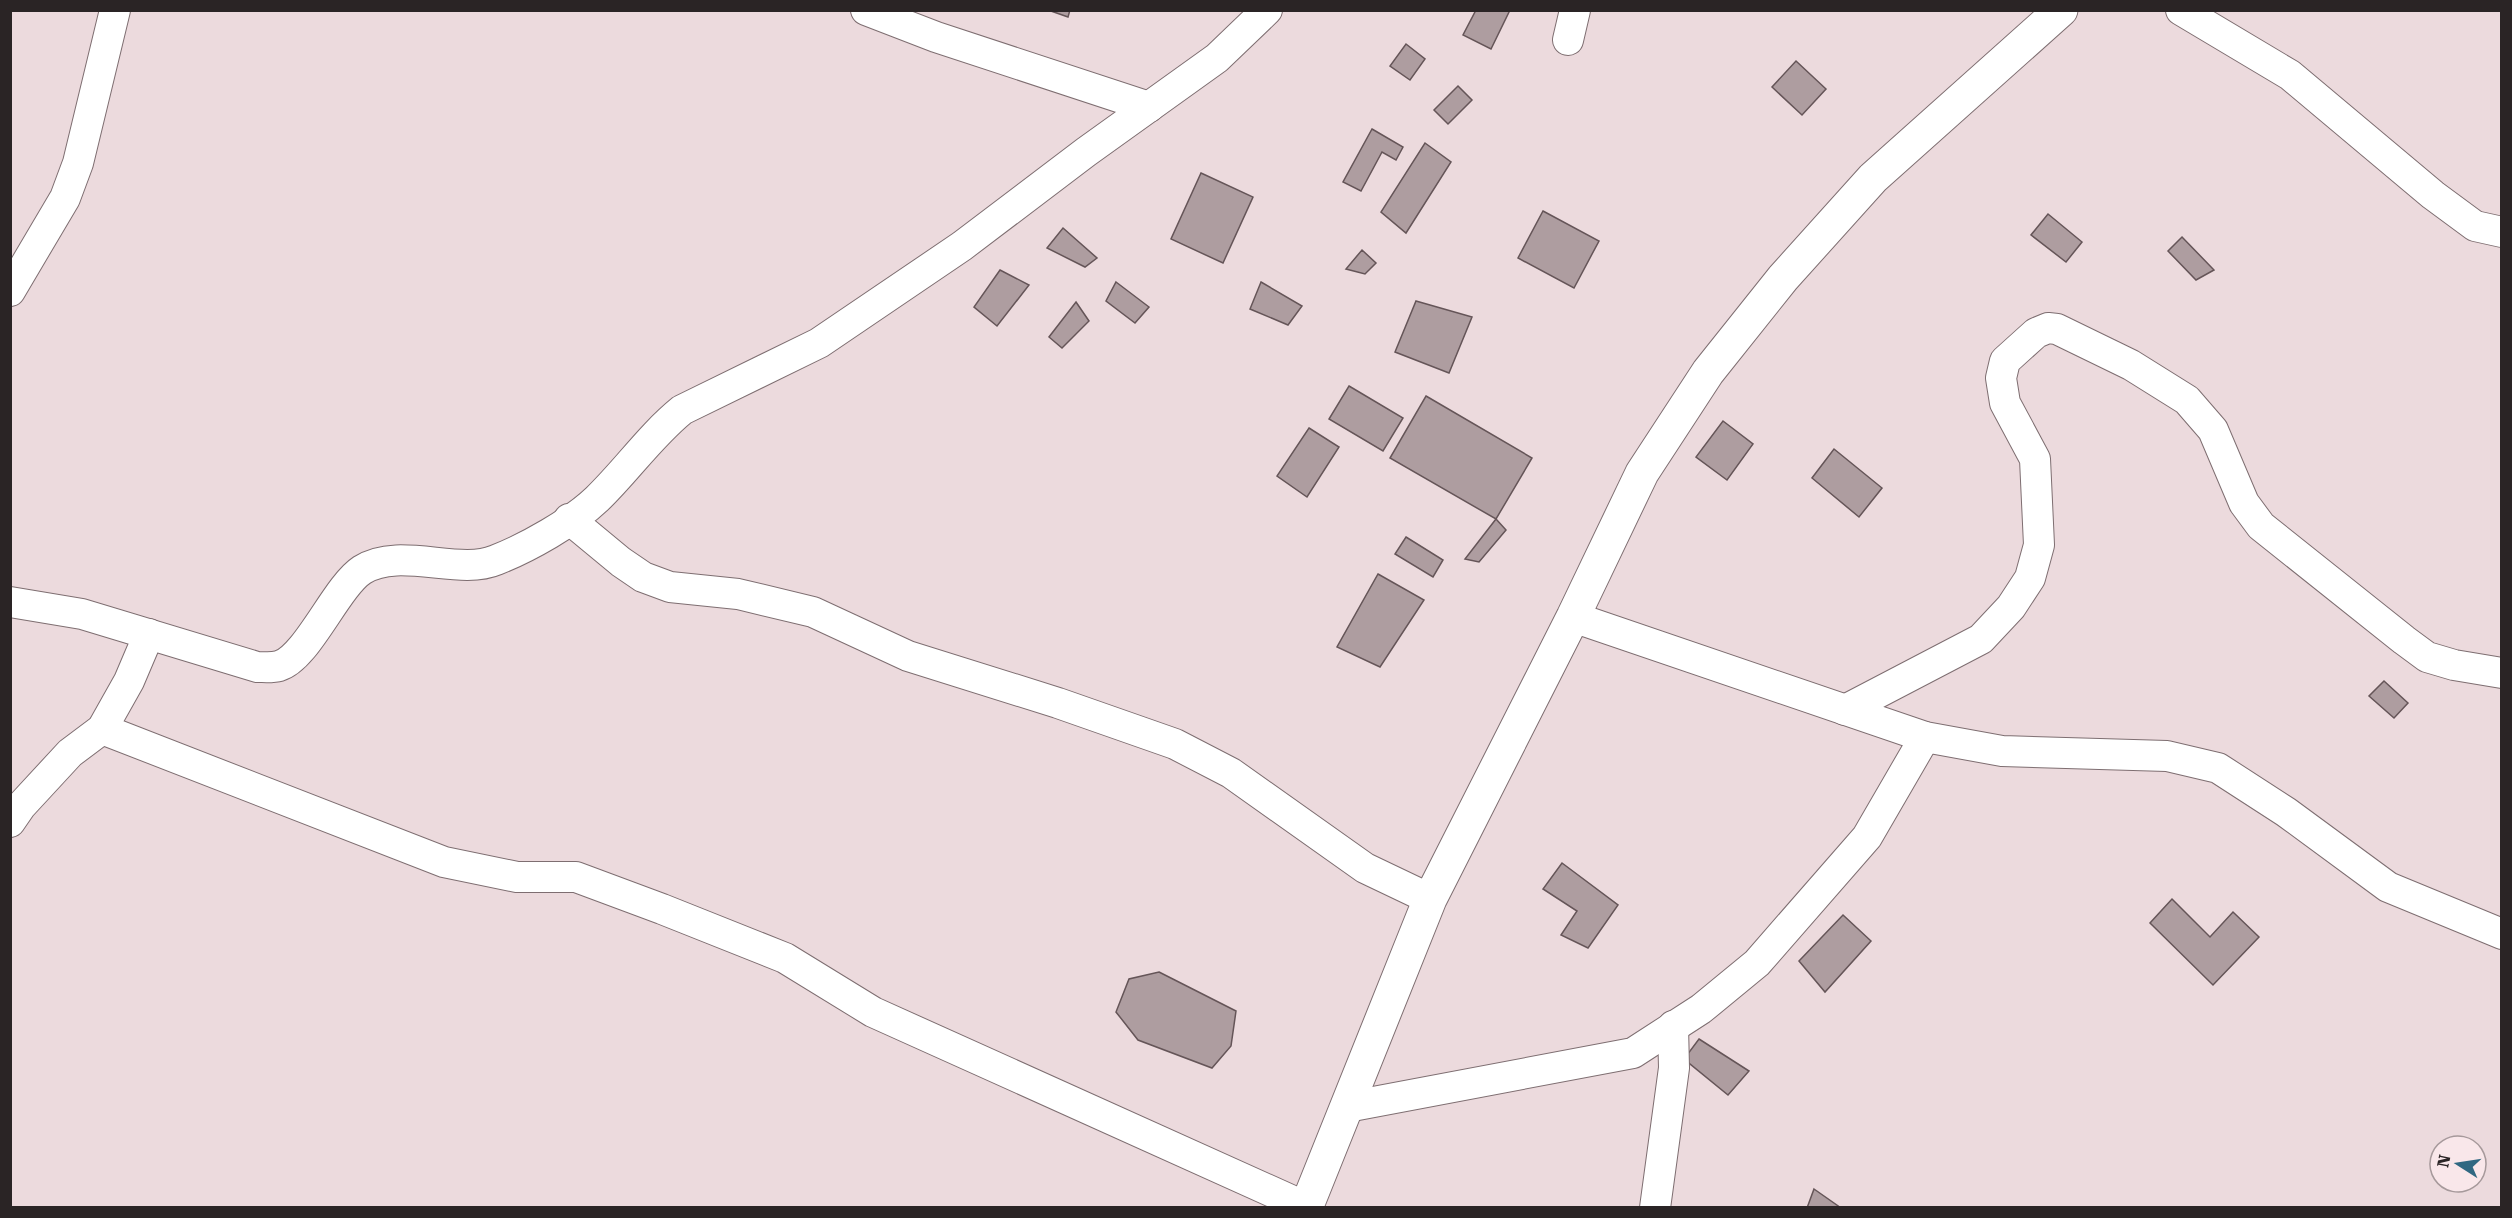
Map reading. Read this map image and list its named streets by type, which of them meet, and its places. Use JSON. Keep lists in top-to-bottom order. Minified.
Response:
{"north":"left"}
